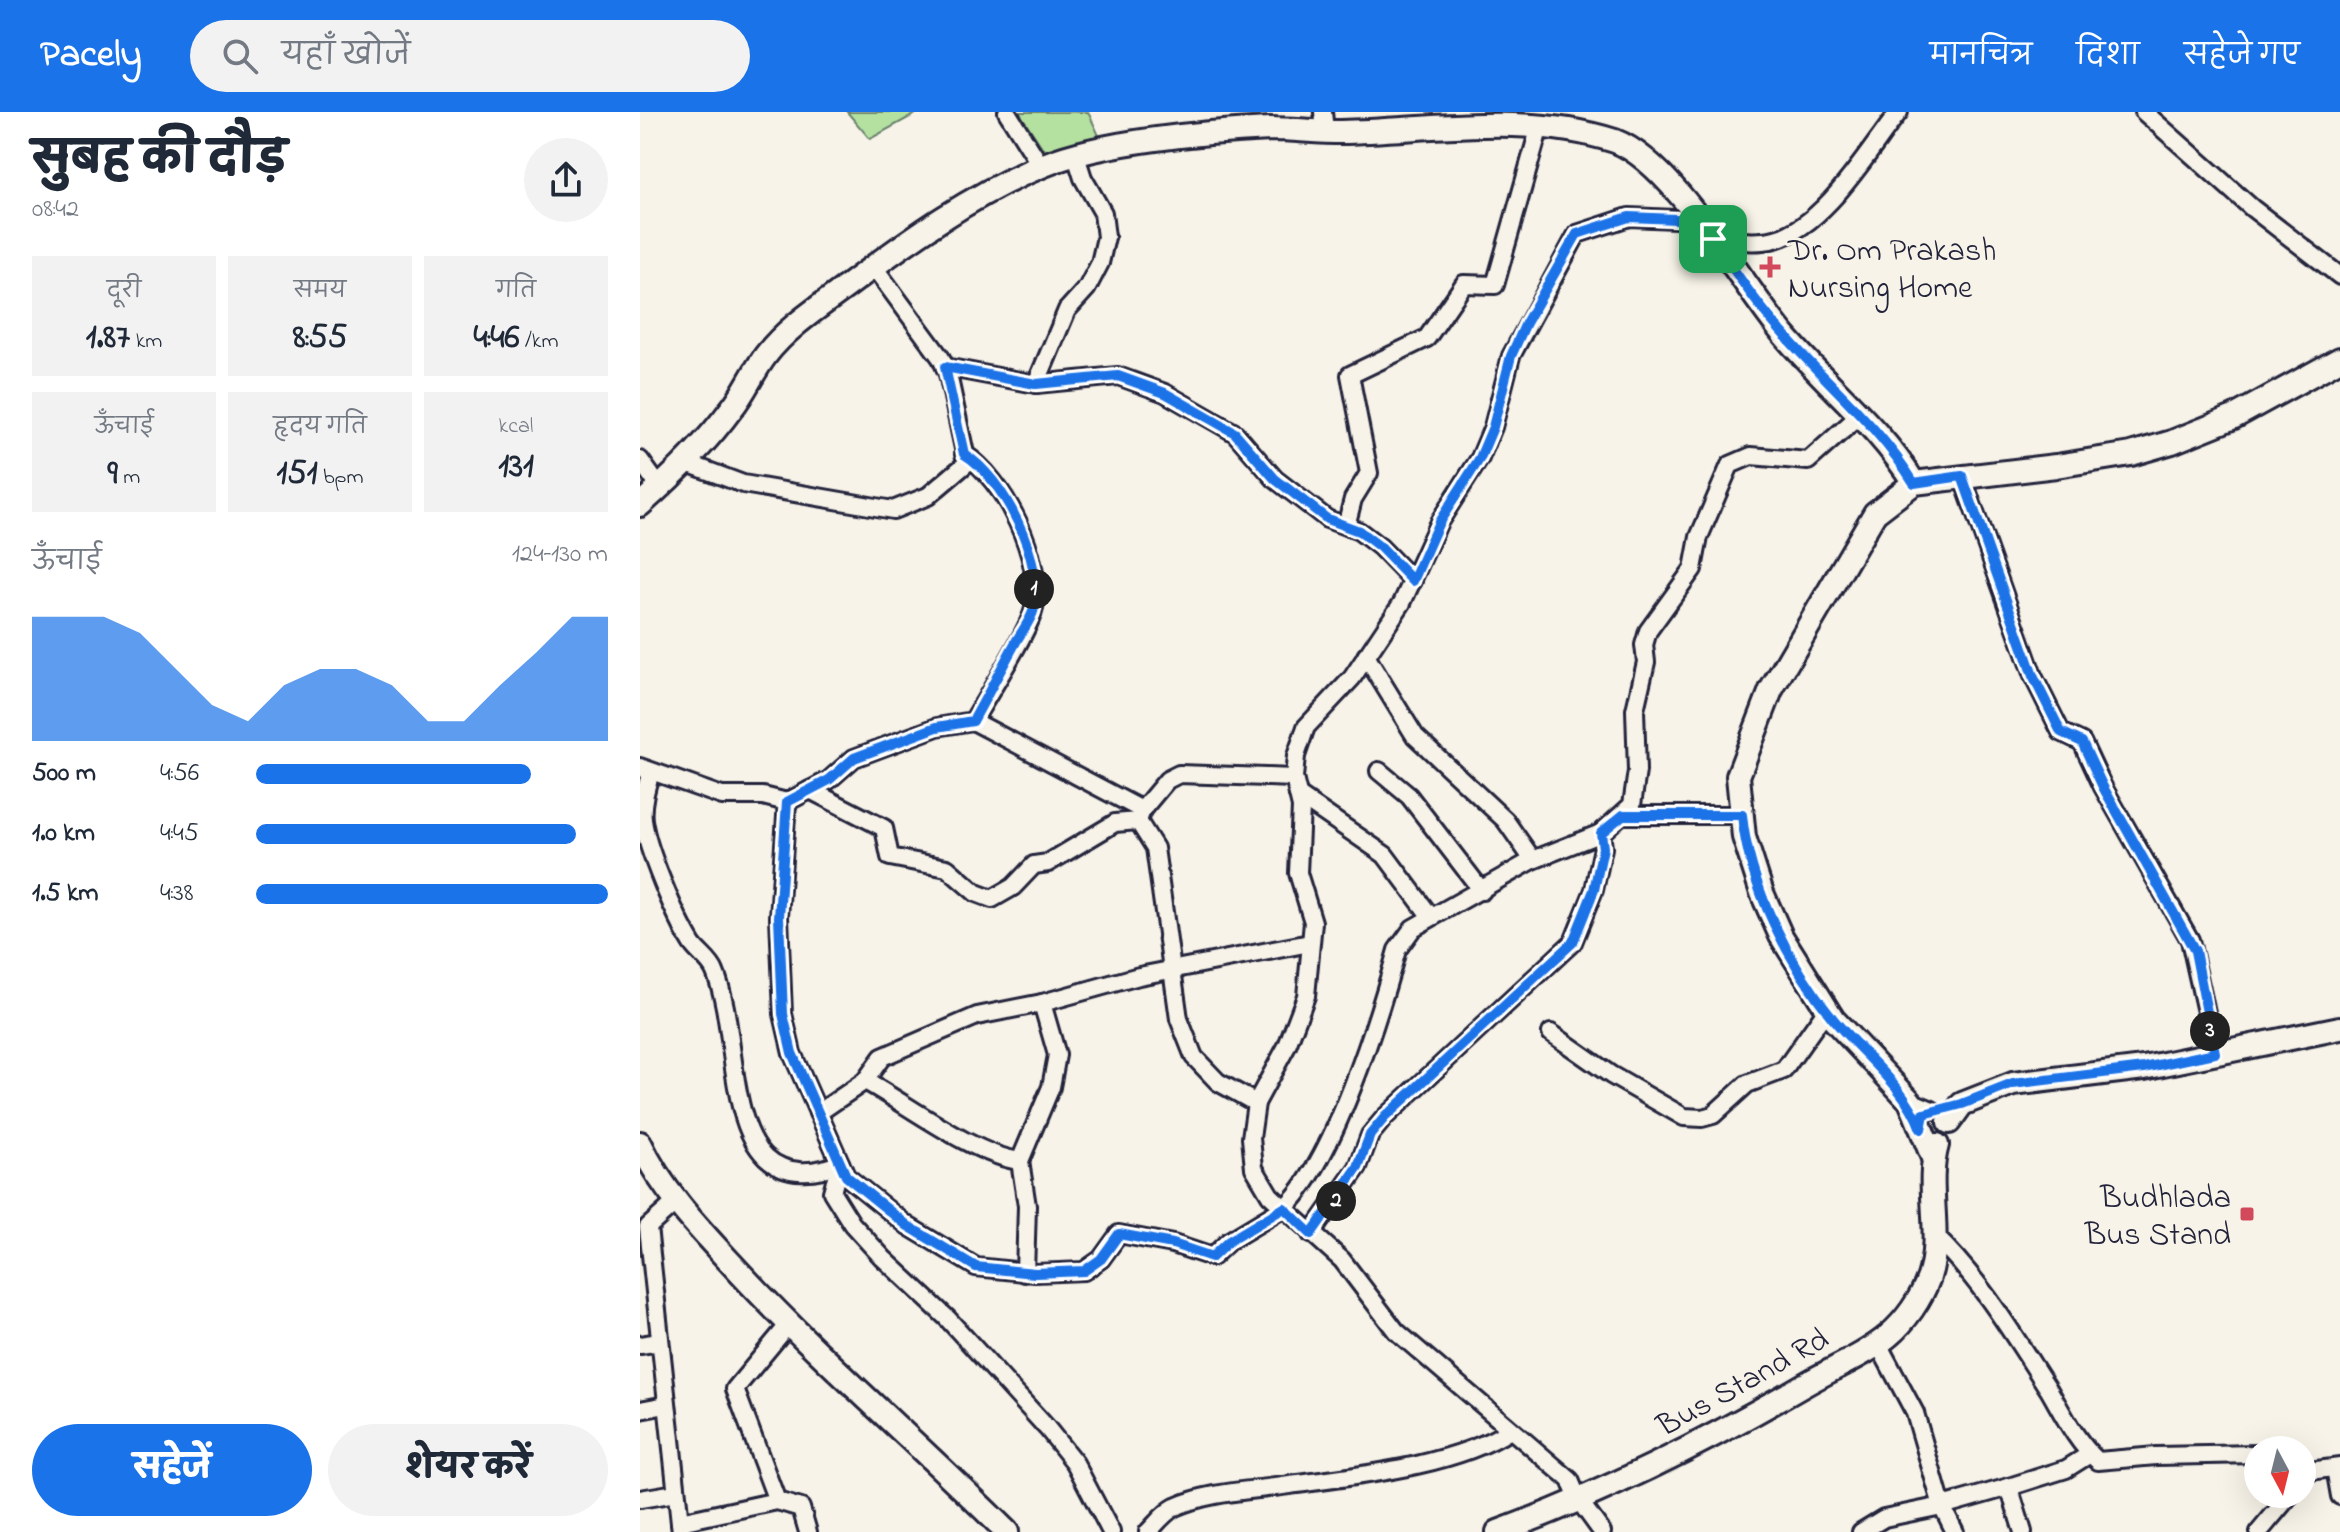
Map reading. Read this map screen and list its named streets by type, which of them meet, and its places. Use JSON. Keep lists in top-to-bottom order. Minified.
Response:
{"streets":{"street":["Bus Stand Rd"]},"places":{"health":["Dr. Om Prakash Nursing Home"],"transit":["Budhlada Bus Stand"]},"north":"bottom","page":{"header":"Pacely","search":"यहाँ खोजें","nav":["मानचित्र","दिशा","सहेजे गए"],"heading":["सुबह की दौड़","08:42"],"stats":[["दूरी","1.87 km"],["समय","8:55"],["गति","4:46 /km"],["ऊँचाई","9 m"],["हृदय गति","151 bpm"],["kcal","131"]],"chart":["ऊँचाई","124–130 m"],"pins":["1","3","2"],"list":[{"name":"500 m","note":"4:56"},{"name":"1.0 km","note":"4:45"},{"name":"1.5 km","note":"4:38"}],"buttons":["सहेजें","शेयर करें"]}}
